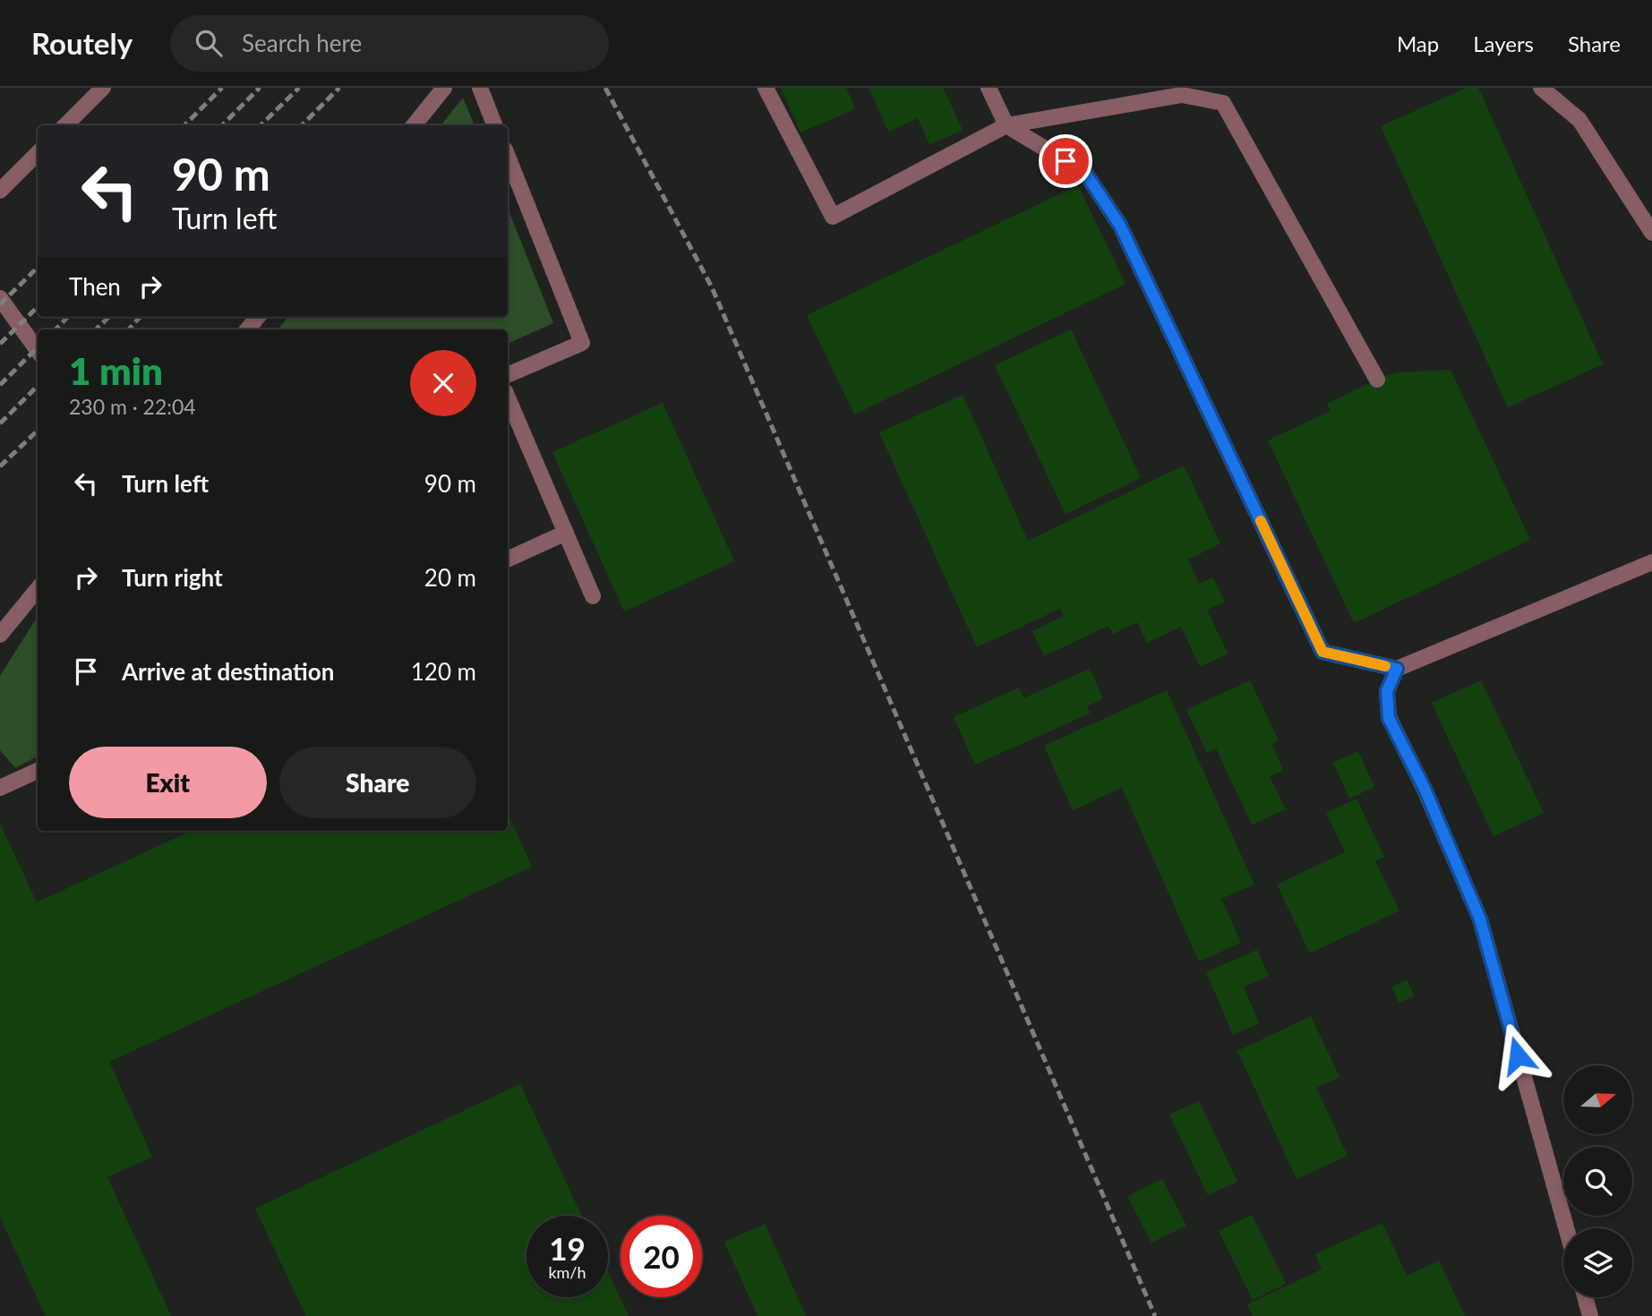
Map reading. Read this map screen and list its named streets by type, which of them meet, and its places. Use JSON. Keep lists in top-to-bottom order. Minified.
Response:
{"north":"right","page":{"header":"Routely","search":"Search here","nav":["Map","Layers","Share"],"turn":["90 m","Turn left"],"then":"Then","heading":["1 min","230 m · 22:04"],"list":[{"name":"Turn left","value":"90 m"},{"name":"Turn right","value":"20 m"},{"name":"Arrive at destination","value":"120 m"}],"buttons":["Exit","Share"],"speed":"19 km/h","limit":"20"}}
